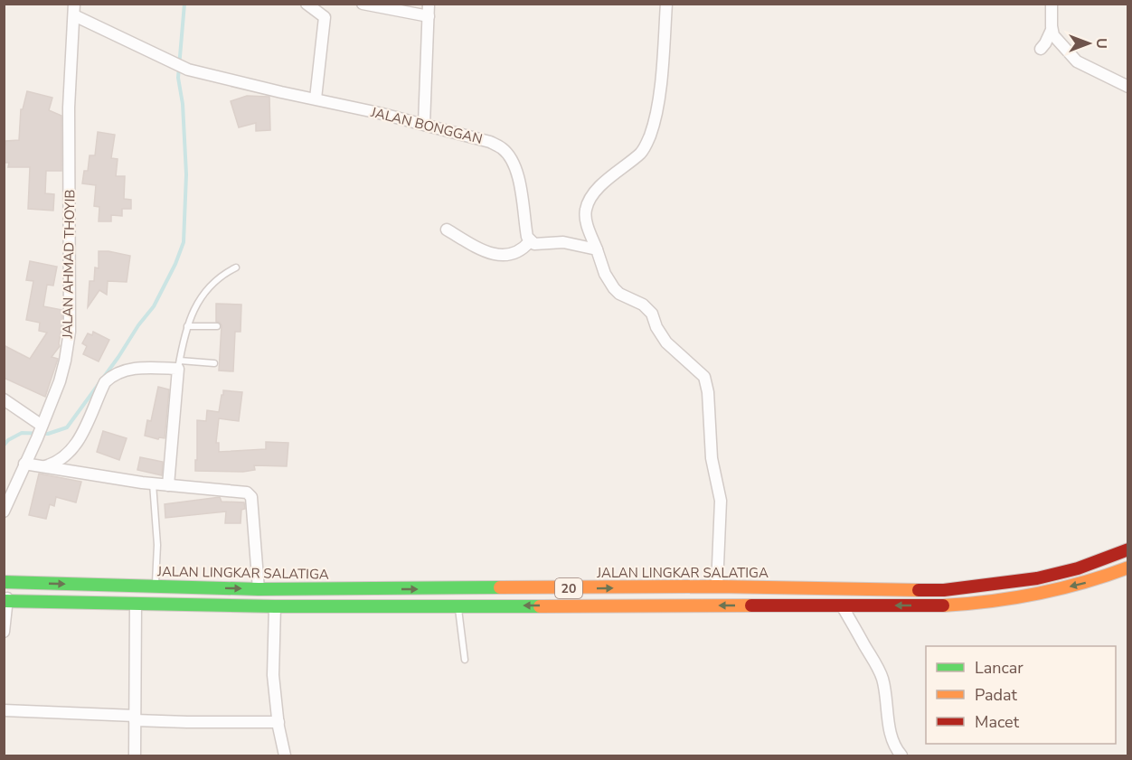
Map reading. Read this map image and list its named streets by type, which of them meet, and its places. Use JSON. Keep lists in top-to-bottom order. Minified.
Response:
{"streets":{"highway":["JALAN LINGKAR SALATIGA","20"],"street":["JALAN BONGGAN","JALAN AHMAD THOYIB"]},"crossings":[["JALAN BONGGAN","JALAN AHMAD THOYIB"]],"legend":["Lancar","Padat","Macet"],"north":"right"}
